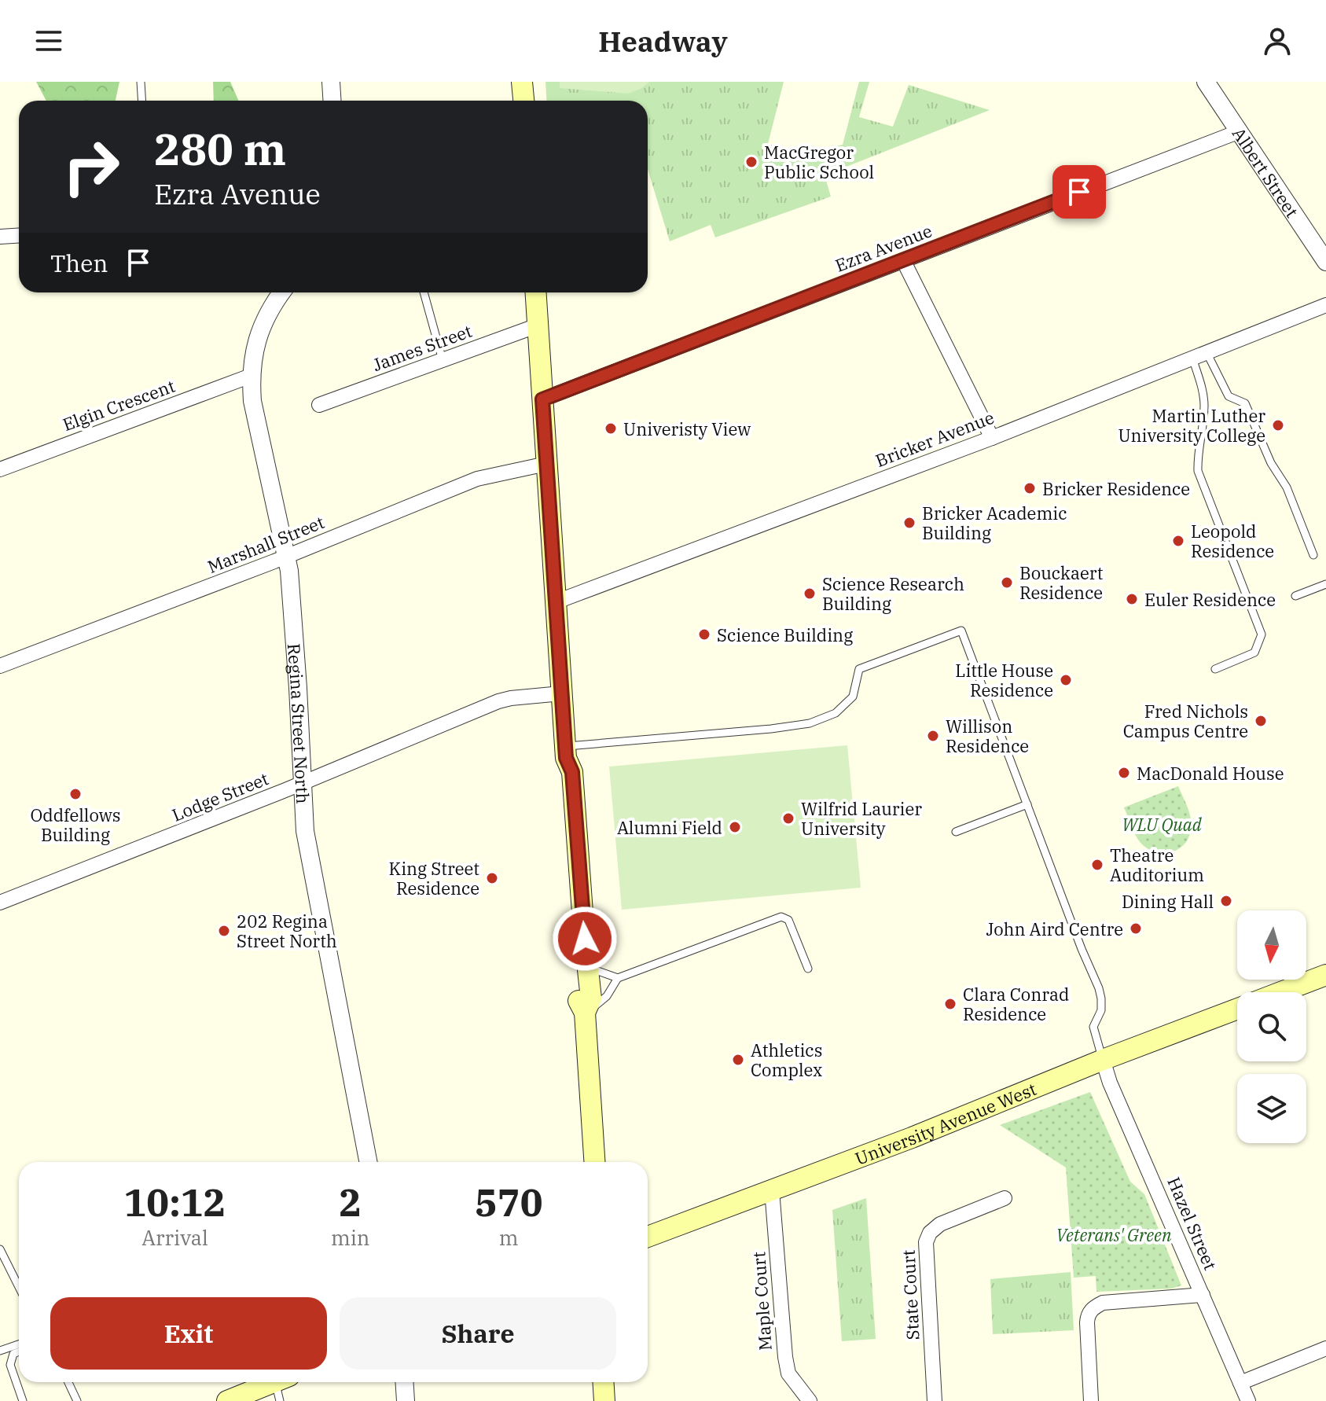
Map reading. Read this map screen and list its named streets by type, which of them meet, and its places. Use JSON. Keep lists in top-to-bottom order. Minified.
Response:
{"streets":{"main road":["University Avenue West"],"street":["Albert Street","Ezra Avenue","James Street","Elgin Crescent","Bricker Avenue","Marshall Street","Regina Street North","Lodge Street","Hazel Street","State Court","Maple Court"]},"crossings":[["Albert Street","Ezra Avenue"],["Elgin Crescent","Regina Street North"],["Marshall Street","Regina Street North"],["Regina Street North","Lodge Street"],["University Avenue West","Hazel Street"],["University Avenue West","Maple Court"]],"parks":["WLU Quad","Veterans' Green"],"places":["MacGregor Public School","Martin Luther University College","Univeristy View","Bricker Residence","Bricker Academic Building","Leopold Residence","Bouckaert Residence","Science Research Building","Euler Residence","Science Building","Little House Residence","Fred Nichols Campus Centre","Willison Residence","MacDonald House","Oddfellows Building","Wilfrid Laurier University","Alumni Field","Theatre Auditorium","King Street Residence","Dining Hall","John Aird Centre","202 Regina Street North","Clara Conrad Residence","Athletics Complex"],"north":"bottom","page":{"header":"Headway","turn":["280 m","Ezra Avenue"],"then":"Then","eta":["10:12","Arrival","2","min","570","m"],"buttons":["Exit","Share"]}}
